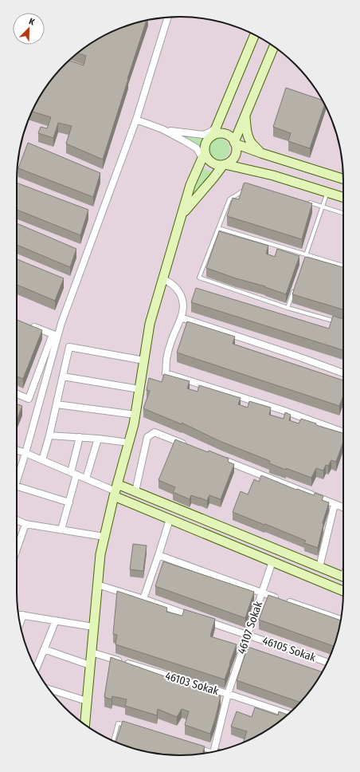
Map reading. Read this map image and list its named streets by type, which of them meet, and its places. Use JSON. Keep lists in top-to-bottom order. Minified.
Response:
{"streets":{"street":["46107 Sokak","46105 Sokak","46103 Sokak"]},"crossings":[["46107 Sokak","46105 Sokak"],["46107 Sokak","46103 Sokak"]],"north":"top right"}
